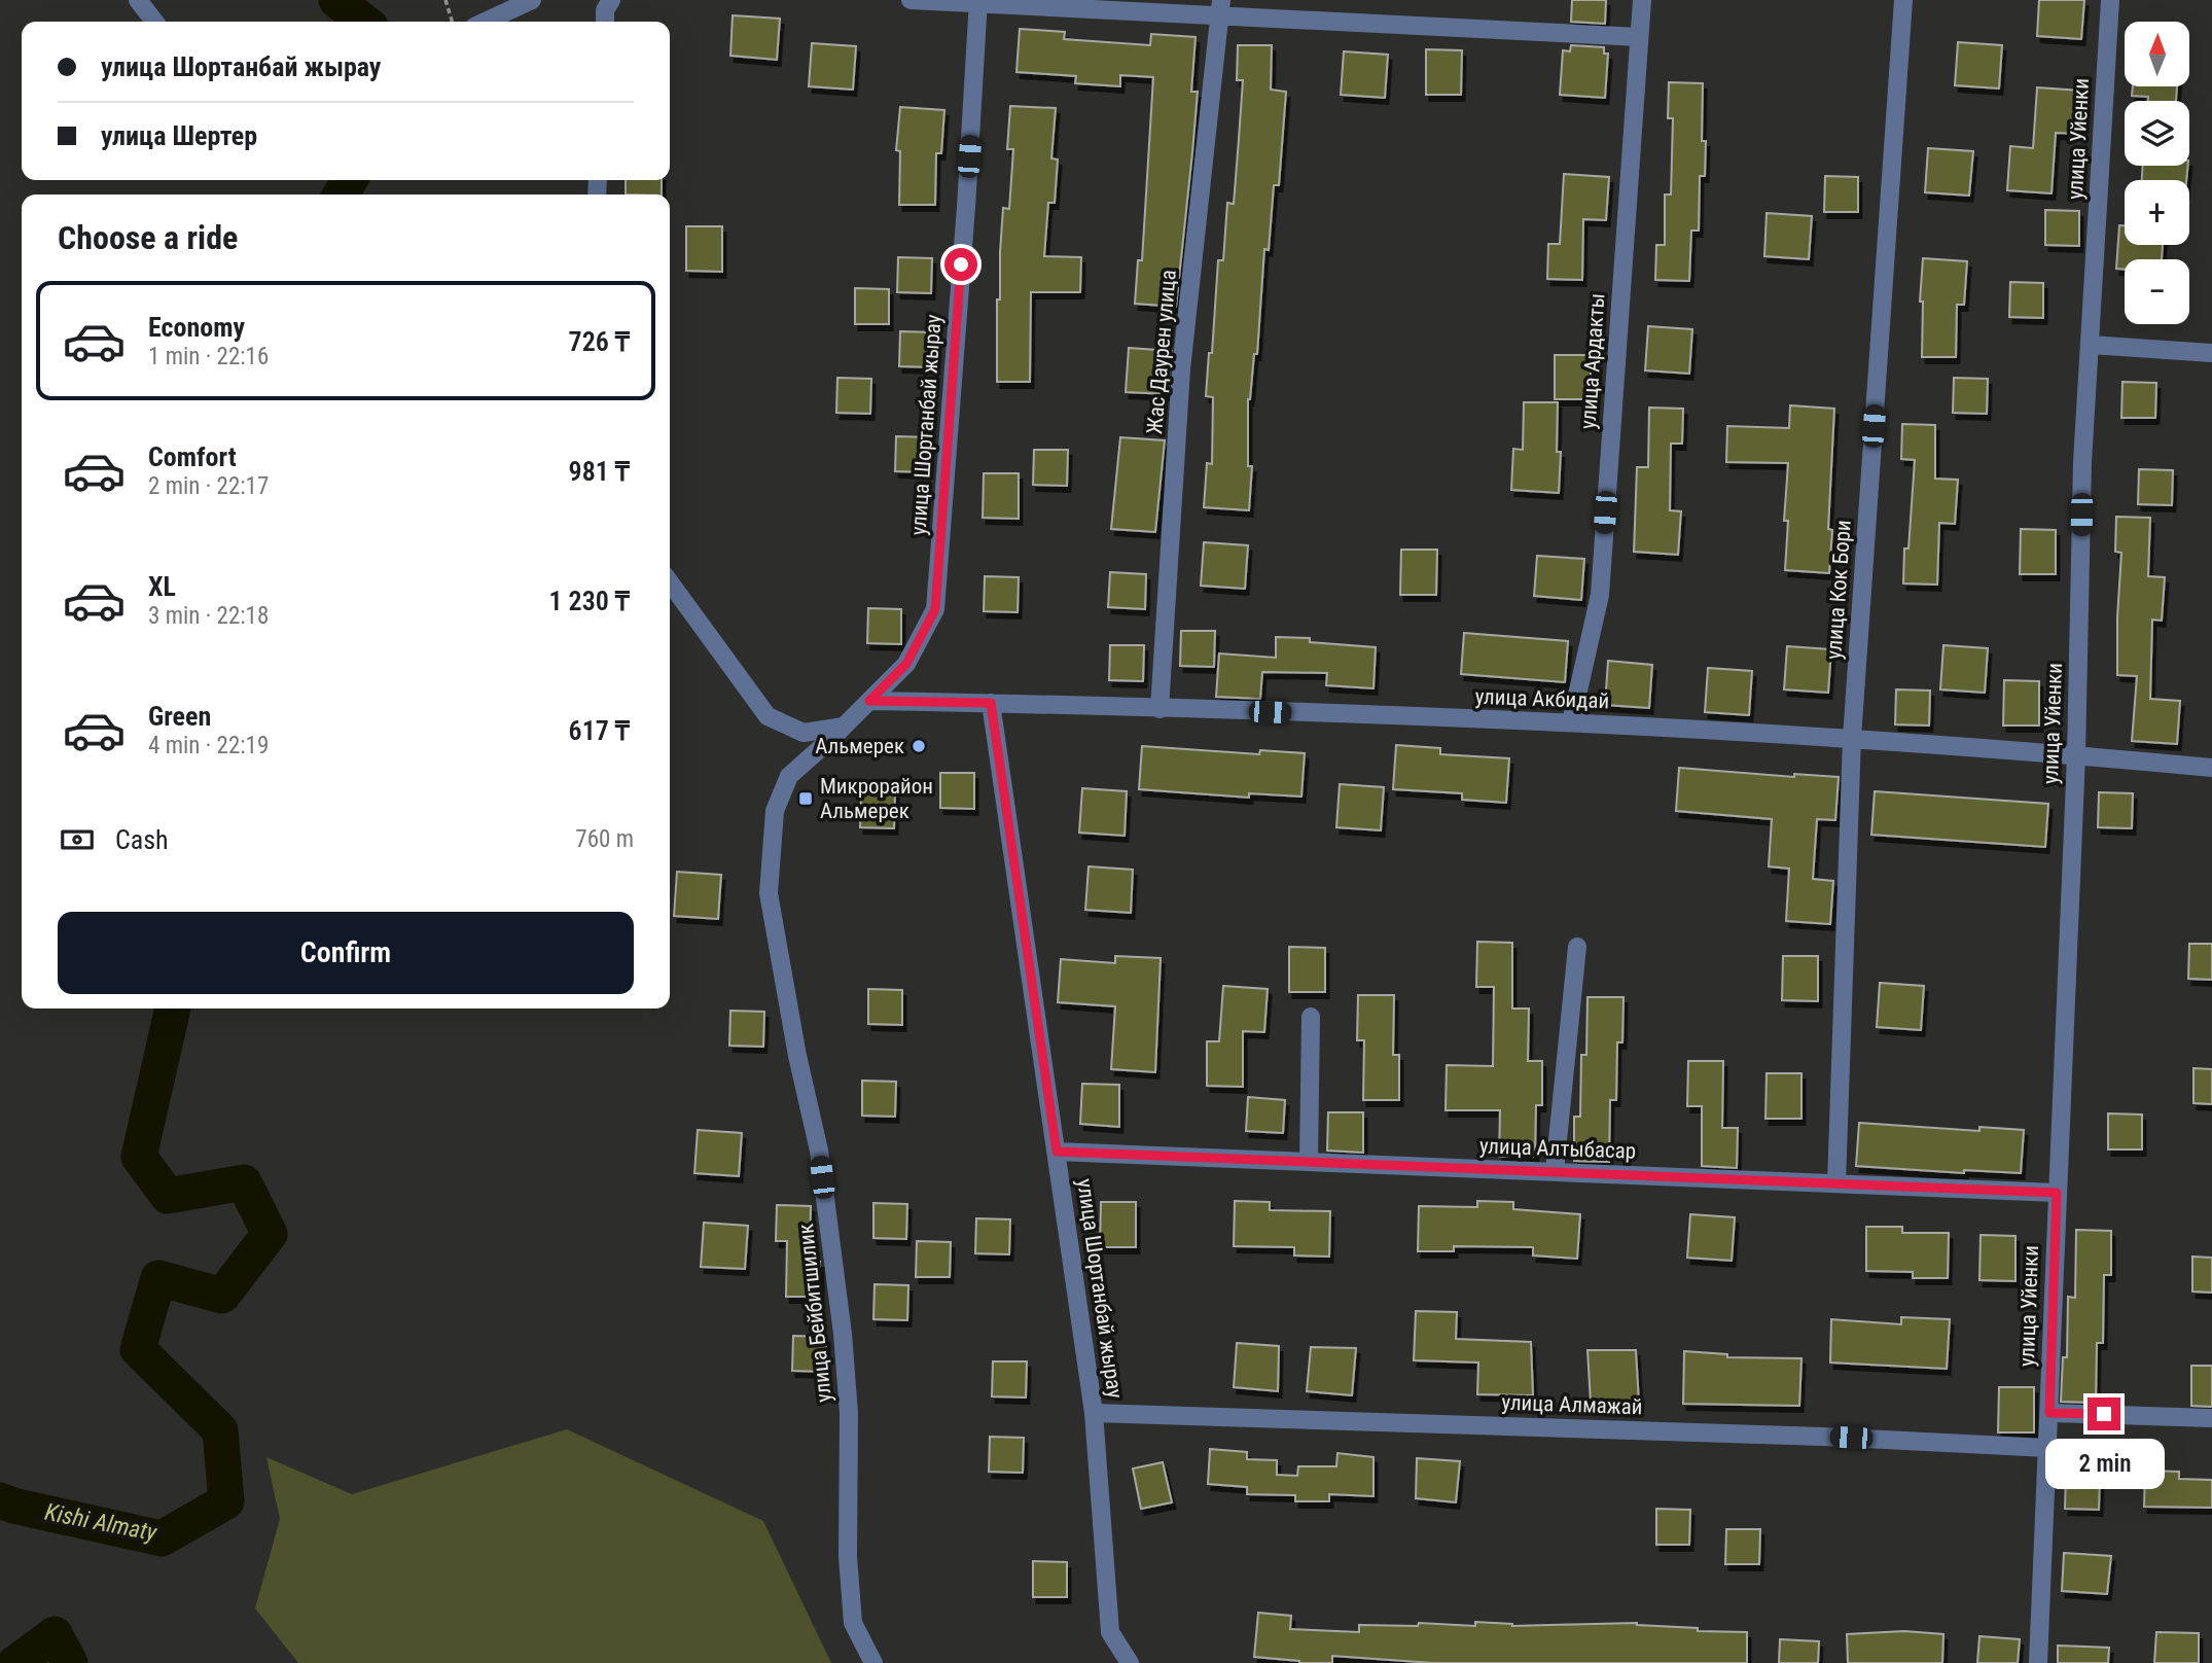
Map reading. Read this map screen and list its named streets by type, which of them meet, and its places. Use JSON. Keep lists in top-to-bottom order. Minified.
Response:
{"streets":{"street":["улица Уйенки","Жас Даурен улица","улица Ардакты","улица Шортанбай жырау","улица Кок Бори","улица Акбидай","улица Алтыбасар","улица Бейбитшилик","улица Алмажай"]},"crossings":[["улица Уйенки","улица Акбидай"],["улица Уйенки","улица Алтыбасар"],["улица Уйенки","улица Алмажай"],["Жас Даурен улица","улица Акбидай"],["улица Ардакты","улица Акбидай"],["улица Шортанбай жырау","улица Акбидай"],["улица Шортанбай жырау","улица Алтыбасар"],["улица Шортанбай жырау","улица Бейбитшилик"],["улица Шортанбай жырау","улица Алмажай"],["улица Кок Бори","улица Акбидай"],["улица Кок Бори","улица Алтыбасар"],["улица Акбидай","улица Бейбитшилик"]],"water":["Kіshі Almaty"],"places":{"other":["Альмерек"],"transit":["Микрорайон Альмерек"]},"north":"top","page":{"map_buttons":["+","−"],"banner":["улица Шортанбай жырау","улица Шертер"],"heading":"Choose a ride","list":[{"name":"Economy","note":"1 min · 22:16","value":"726 ₸"},{"name":"Comfort","note":"2 min · 22:17","value":"981 ₸"},{"name":"XL","note":"3 min · 22:18","value":"1 230 ₸"},{"name":"Green","note":"4 min · 22:19","value":"617 ₸"}],"pay":["Cash","760 m"],"buttons":"Confirm","bubble":"2 min"}}
